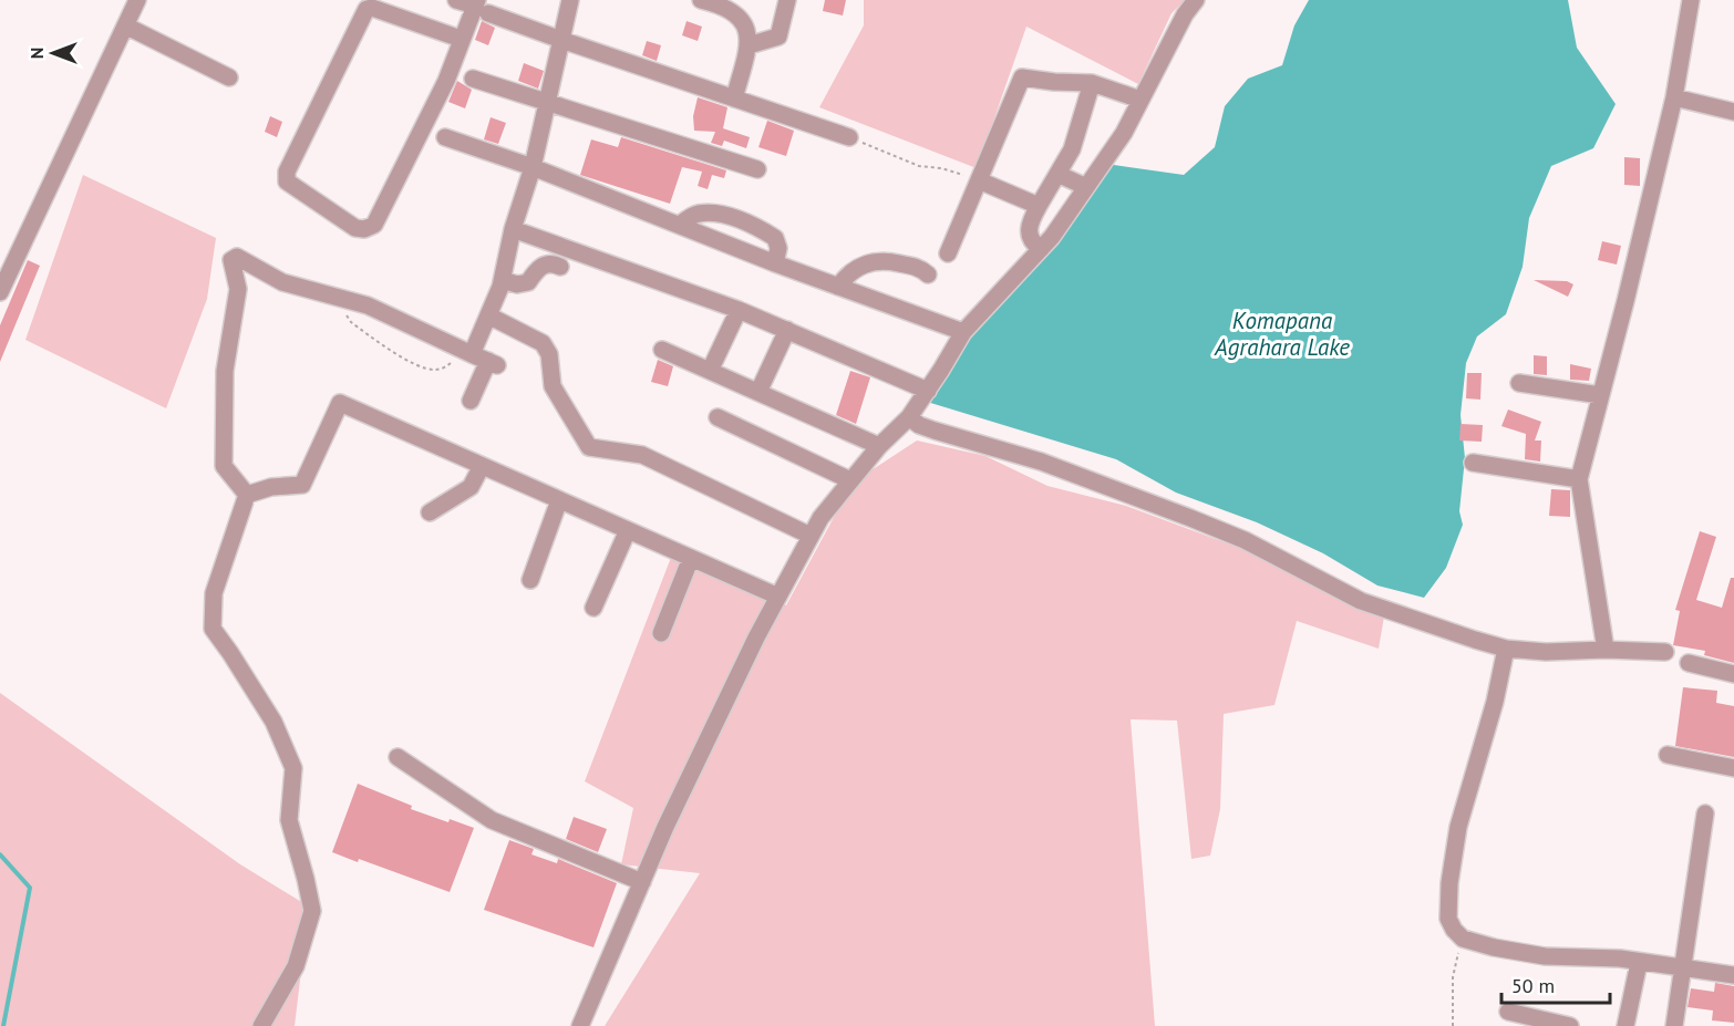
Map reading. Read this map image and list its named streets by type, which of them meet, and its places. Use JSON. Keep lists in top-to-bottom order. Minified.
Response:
{"water":["Komapana Agrahara Lake"],"scale_bar":"50 m","north":"left"}
